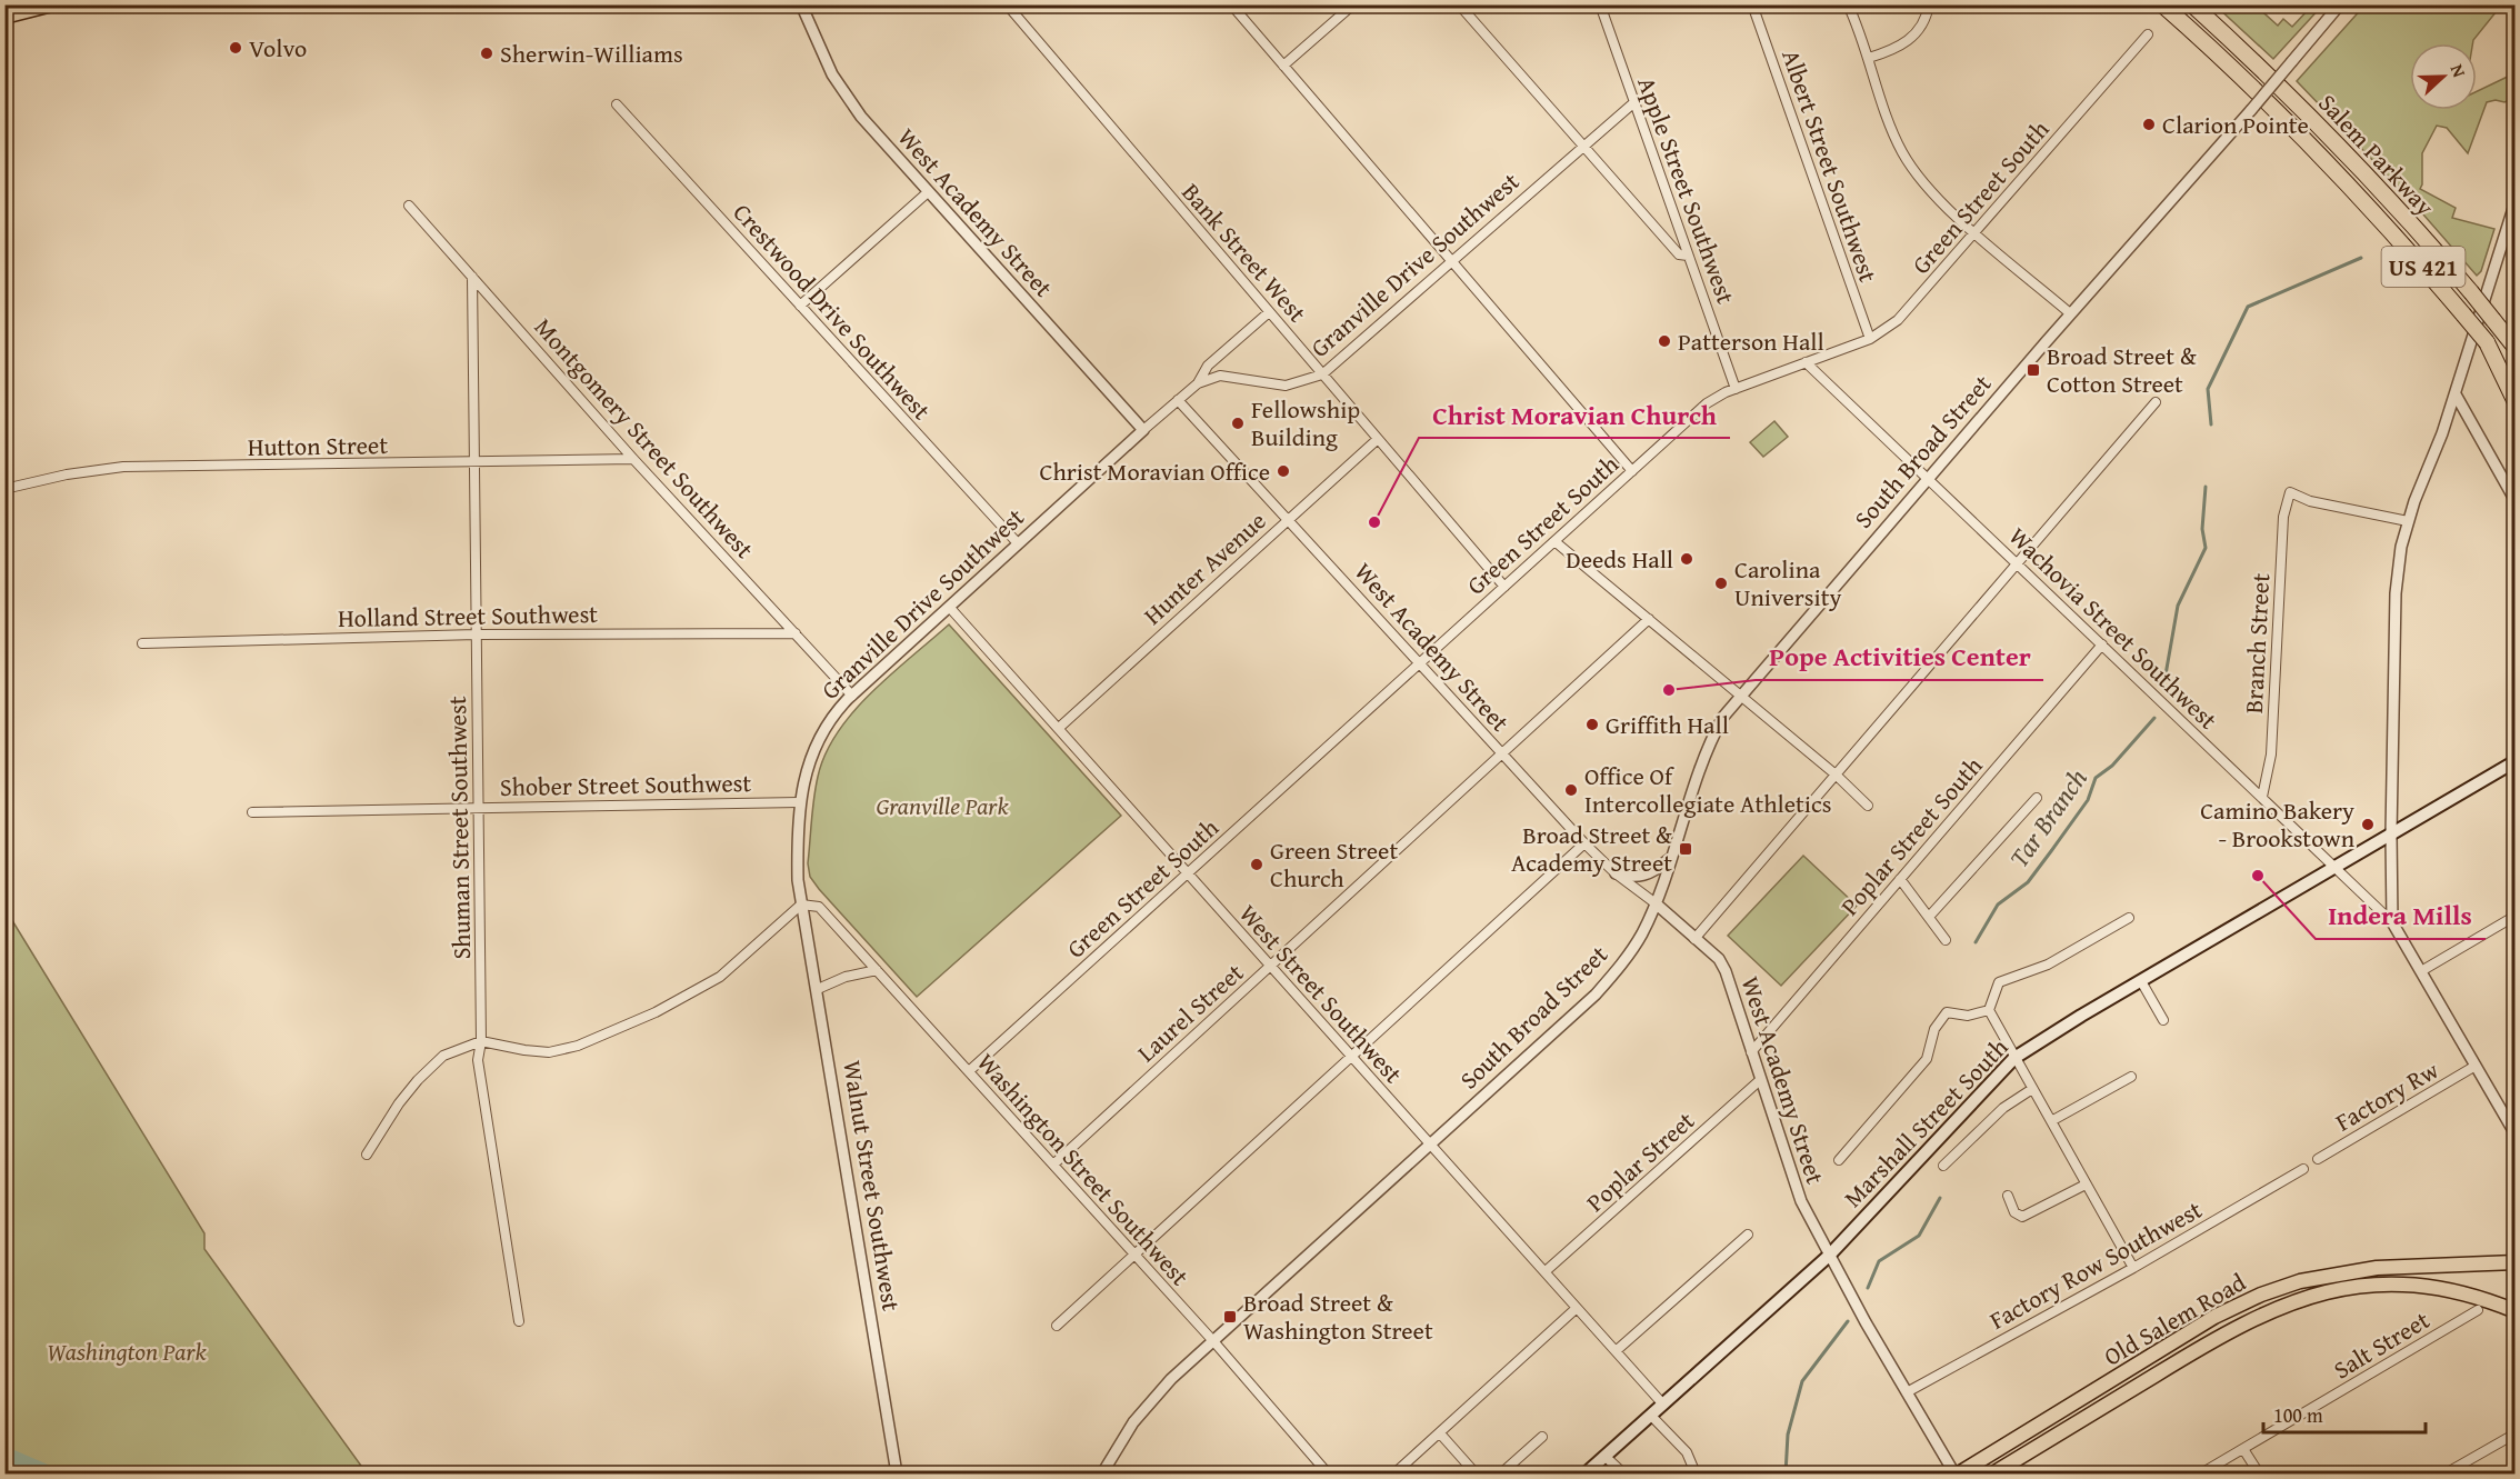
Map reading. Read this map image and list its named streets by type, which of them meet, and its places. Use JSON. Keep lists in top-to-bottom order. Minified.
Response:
{"streets":{"highway":["Salem Parkway","US 421"],"main road":["Marshall Street South","Old Salem Road"],"street":["Albert Street Southwest","Apple Street Southwest","Green Street South","West Academy Street","Bank Street West","Granville Drive Southwest","Crestwood Drive Southwest","Montgomery Street Southwest","Hutton Street","South Broad Street","Hunter Avenue","Holland Street Southwest","Wachovia Street Southwest","Branch Street","Shober Street Southwest","Shuman Street Southwest","Poplar Street South","West Street Southwest","Laurel Street","Factory Rw","Poplar Street","Washington Street Southwest","Walnut Street Southwest","Factory Row Southwest","Salt Street"]},"crossings":[["Albert Street Southwest","Green Street South"],["Apple Street Southwest","Green Street South"],["Apple Street Southwest","Granville Drive Southwest"],["Green Street South","West Academy Street"],["Green Street South","Bank Street West"],["Green Street South","Wachovia Street Southwest"],["Green Street South","West Street Southwest"],["Green Street South","Washington Street Southwest"],["West Academy Street","Granville Drive Southwest"],["West Academy Street","South Broad Street"],["West Academy Street","Hunter Avenue"],["West Academy Street","Poplar Street South"],["West Academy Street","Laurel Street"],["West Academy Street","Marshall Street South"],["West Academy Street","Poplar Street"],["West Academy Street","Factory Row Southwest"],["West Academy Street","Old Salem Road"],["Bank Street West","Granville Drive Southwest"],["Bank Street West","Hunter Avenue"],["Granville Drive Southwest","Crestwood Drive Southwest"],["Granville Drive Southwest","Montgomery Street Southwest"],["Granville Drive Southwest","Shober Street Southwest"],["Granville Drive Southwest","West Street Southwest"],["Granville Drive Southwest","Washington Street Southwest"],["Granville Drive Southwest","Walnut Street Southwest"],["Montgomery Street Southwest","Hutton Street"],["Montgomery Street Southwest","Holland Street Southwest"],["Montgomery Street Southwest","Shuman Street Southwest"],["Hutton Street","Shuman Street Southwest"],["South Broad Street","Wachovia Street Southwest"],["South Broad Street","West Street Southwest"],["South Broad Street","Washington Street Southwest"],["Hunter Avenue","West Street Southwest"],["Holland Street Southwest","Shuman Street Southwest"],["Wachovia Street Southwest","Branch Street"],["Wachovia Street Southwest","Poplar Street South"],["Wachovia Street Southwest","Marshall Street South"],["Shober Street Southwest","Shuman Street Southwest"],["West Street Southwest","Laurel Street"],["West Street Southwest","Marshall Street South"],["West Street Southwest","Poplar Street"],["Laurel Street","Washington Street Southwest"],["Washington Street Southwest","Walnut Street Southwest"]],"water":["Tar Branch"],"parks":["Granville Park","Washington Park"],"places":{"other":["Volvo","Sherwin-Williams","Clarion Pointe","Patterson Hall","Fellowship Building","Christ Moravian Office","Christ Moravian Church","Deeds Hall","Carolina University","Pope Activities Center","Griffith Hall","Office Of Intercollegiate Athletics","Camino Bakery - Brookstown","Green Street Church","Indera Mills"],"transit":["Broad Street & Cotton Street","Broad Street & Academy Street","Broad Street & Washington Street"]},"scale_bar":"100 m","north":"right"}
